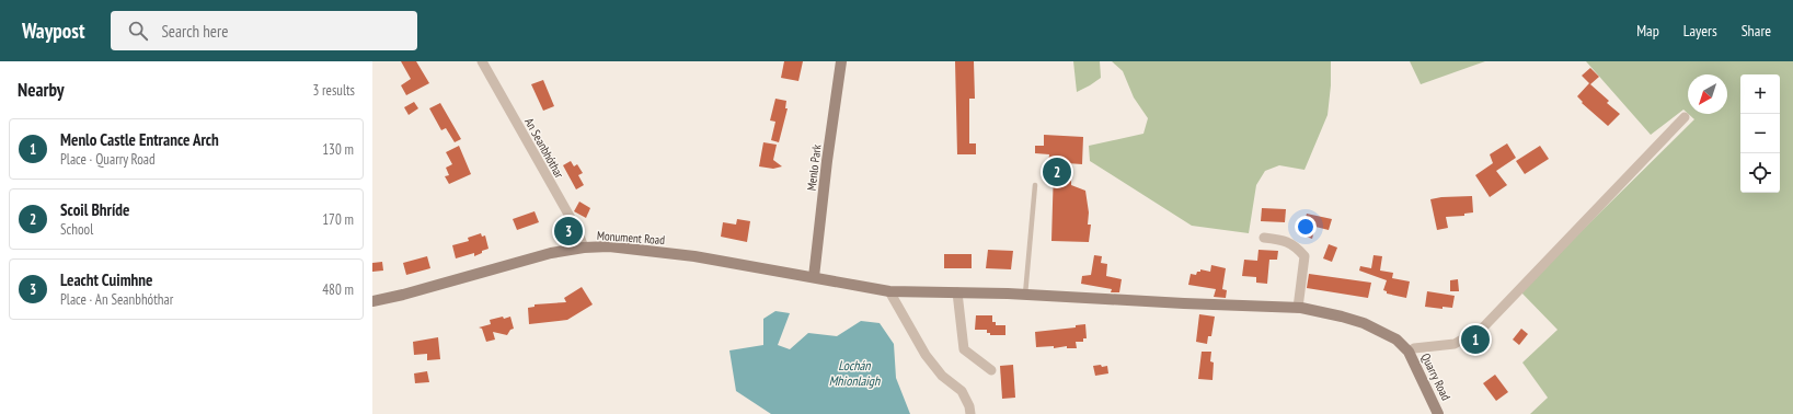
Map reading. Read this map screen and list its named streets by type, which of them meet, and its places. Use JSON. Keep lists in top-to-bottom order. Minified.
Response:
{"streets":{"street":["An Seanbhóthar","Menlo Park","Monument Road","Quarry Road"]},"crossings":[["An Seanbhóthar","Monument Road"],["Menlo Park","Monument Road"],["Monument Road","Quarry Road"]],"water":["Lochán Mhionlaigh"],"north":"bottom left","page":{"header":"Waypost","search":"Search here","nav":["Map","Layers","Share"],"heading":["Nearby","3 results"],"map_buttons":["+","−"],"list":[{"mark":"1","name":"Menlo Castle Entrance Arch","note":"Place · Quarry Road","value":"130 m"},{"mark":"2","name":"Scoil Bhríde","note":"School","value":"170 m"},{"mark":"3","name":"Leacht Cuimhne","note":"Place · An Seanbhóthar","value":"480 m"}],"pins":["2","3","1"]}}
